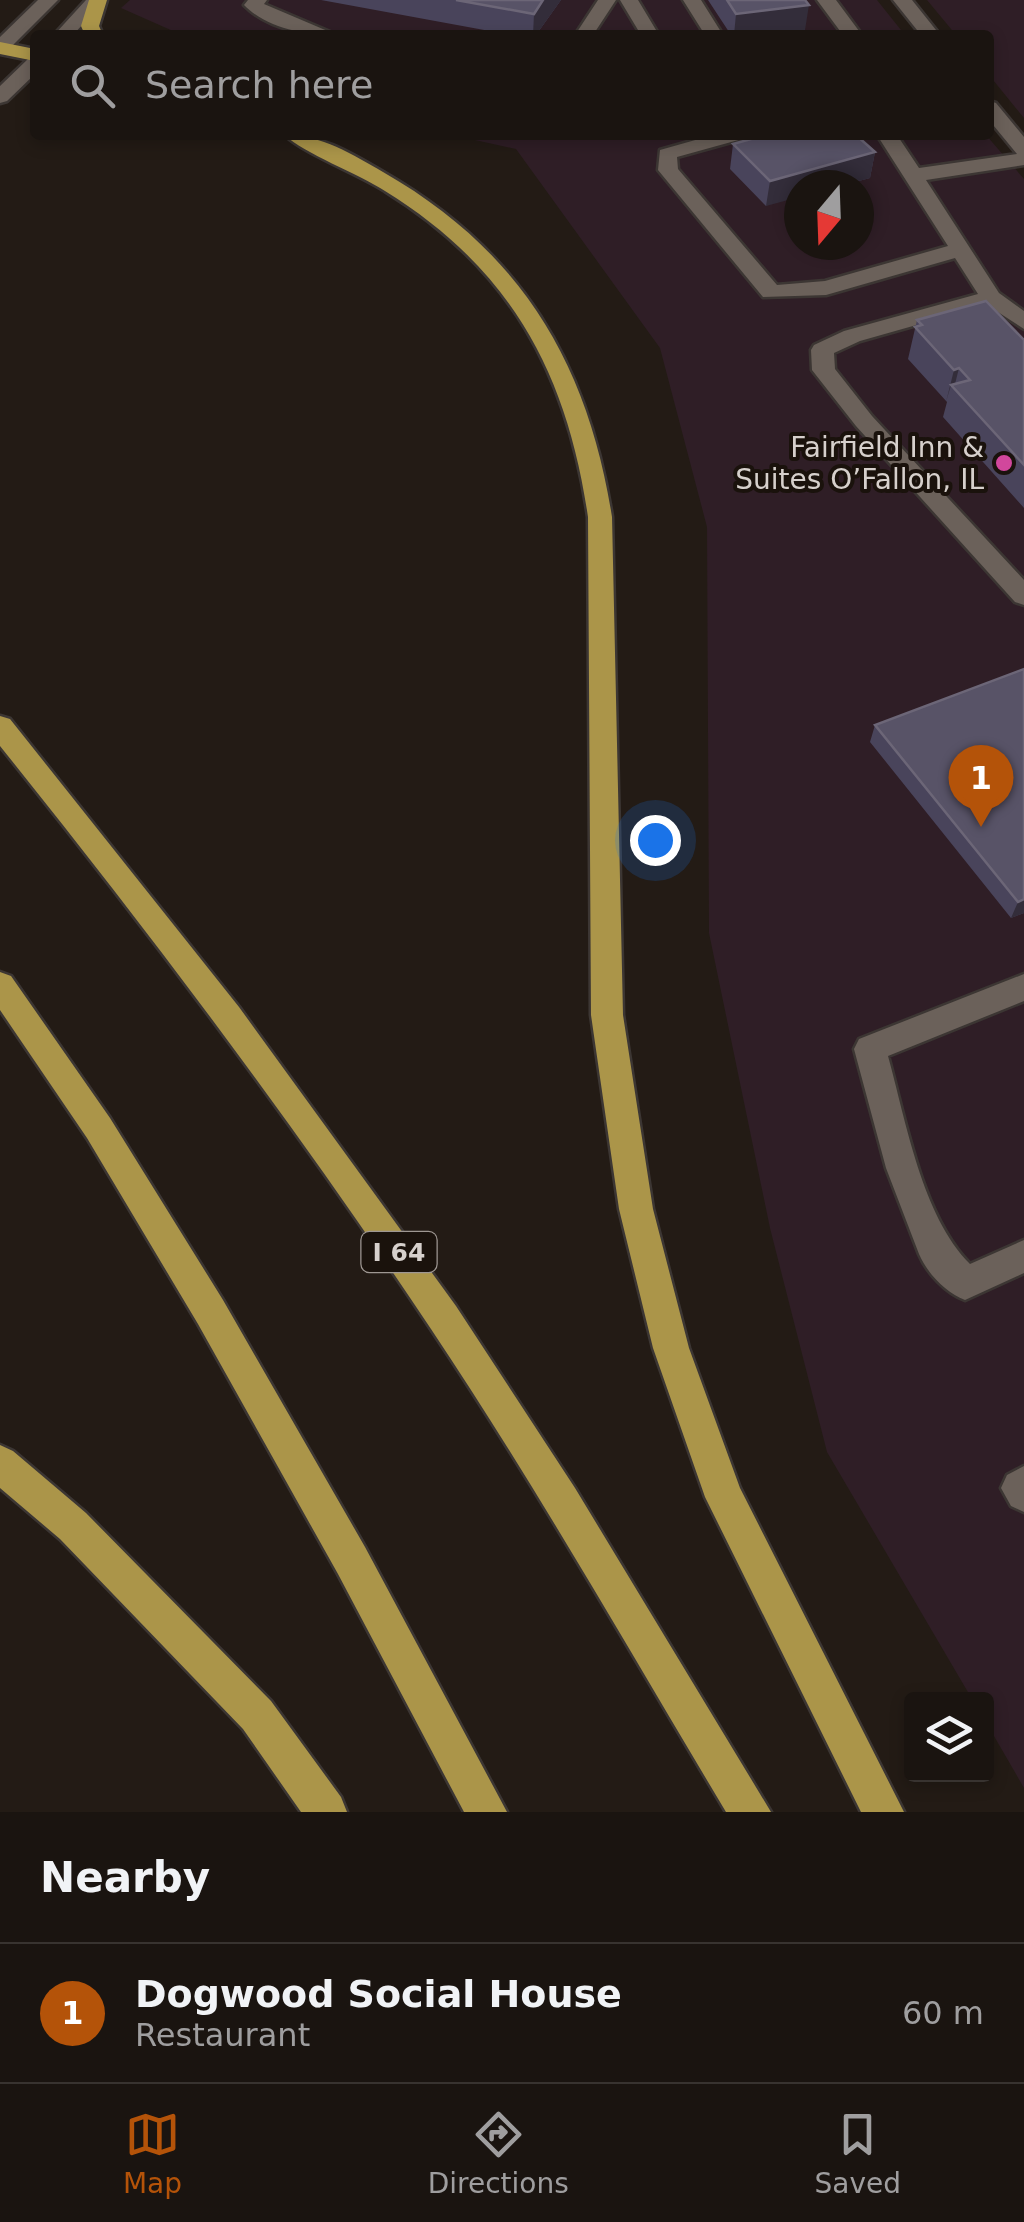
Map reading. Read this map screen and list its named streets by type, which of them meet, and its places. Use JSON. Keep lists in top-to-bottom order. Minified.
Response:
{"streets":{"highway":["I 64"]},"places":["Fairfield Inn & Suites O’Fallon, IL"],"north":"bottom","page":{"search":"Search here","pins":"1","heading":"Nearby","list":[{"mark":"1","name":"Dogwood Social House","note":"Restaurant","value":"60 m"}],"nav":["Map","Directions","Saved"]}}
